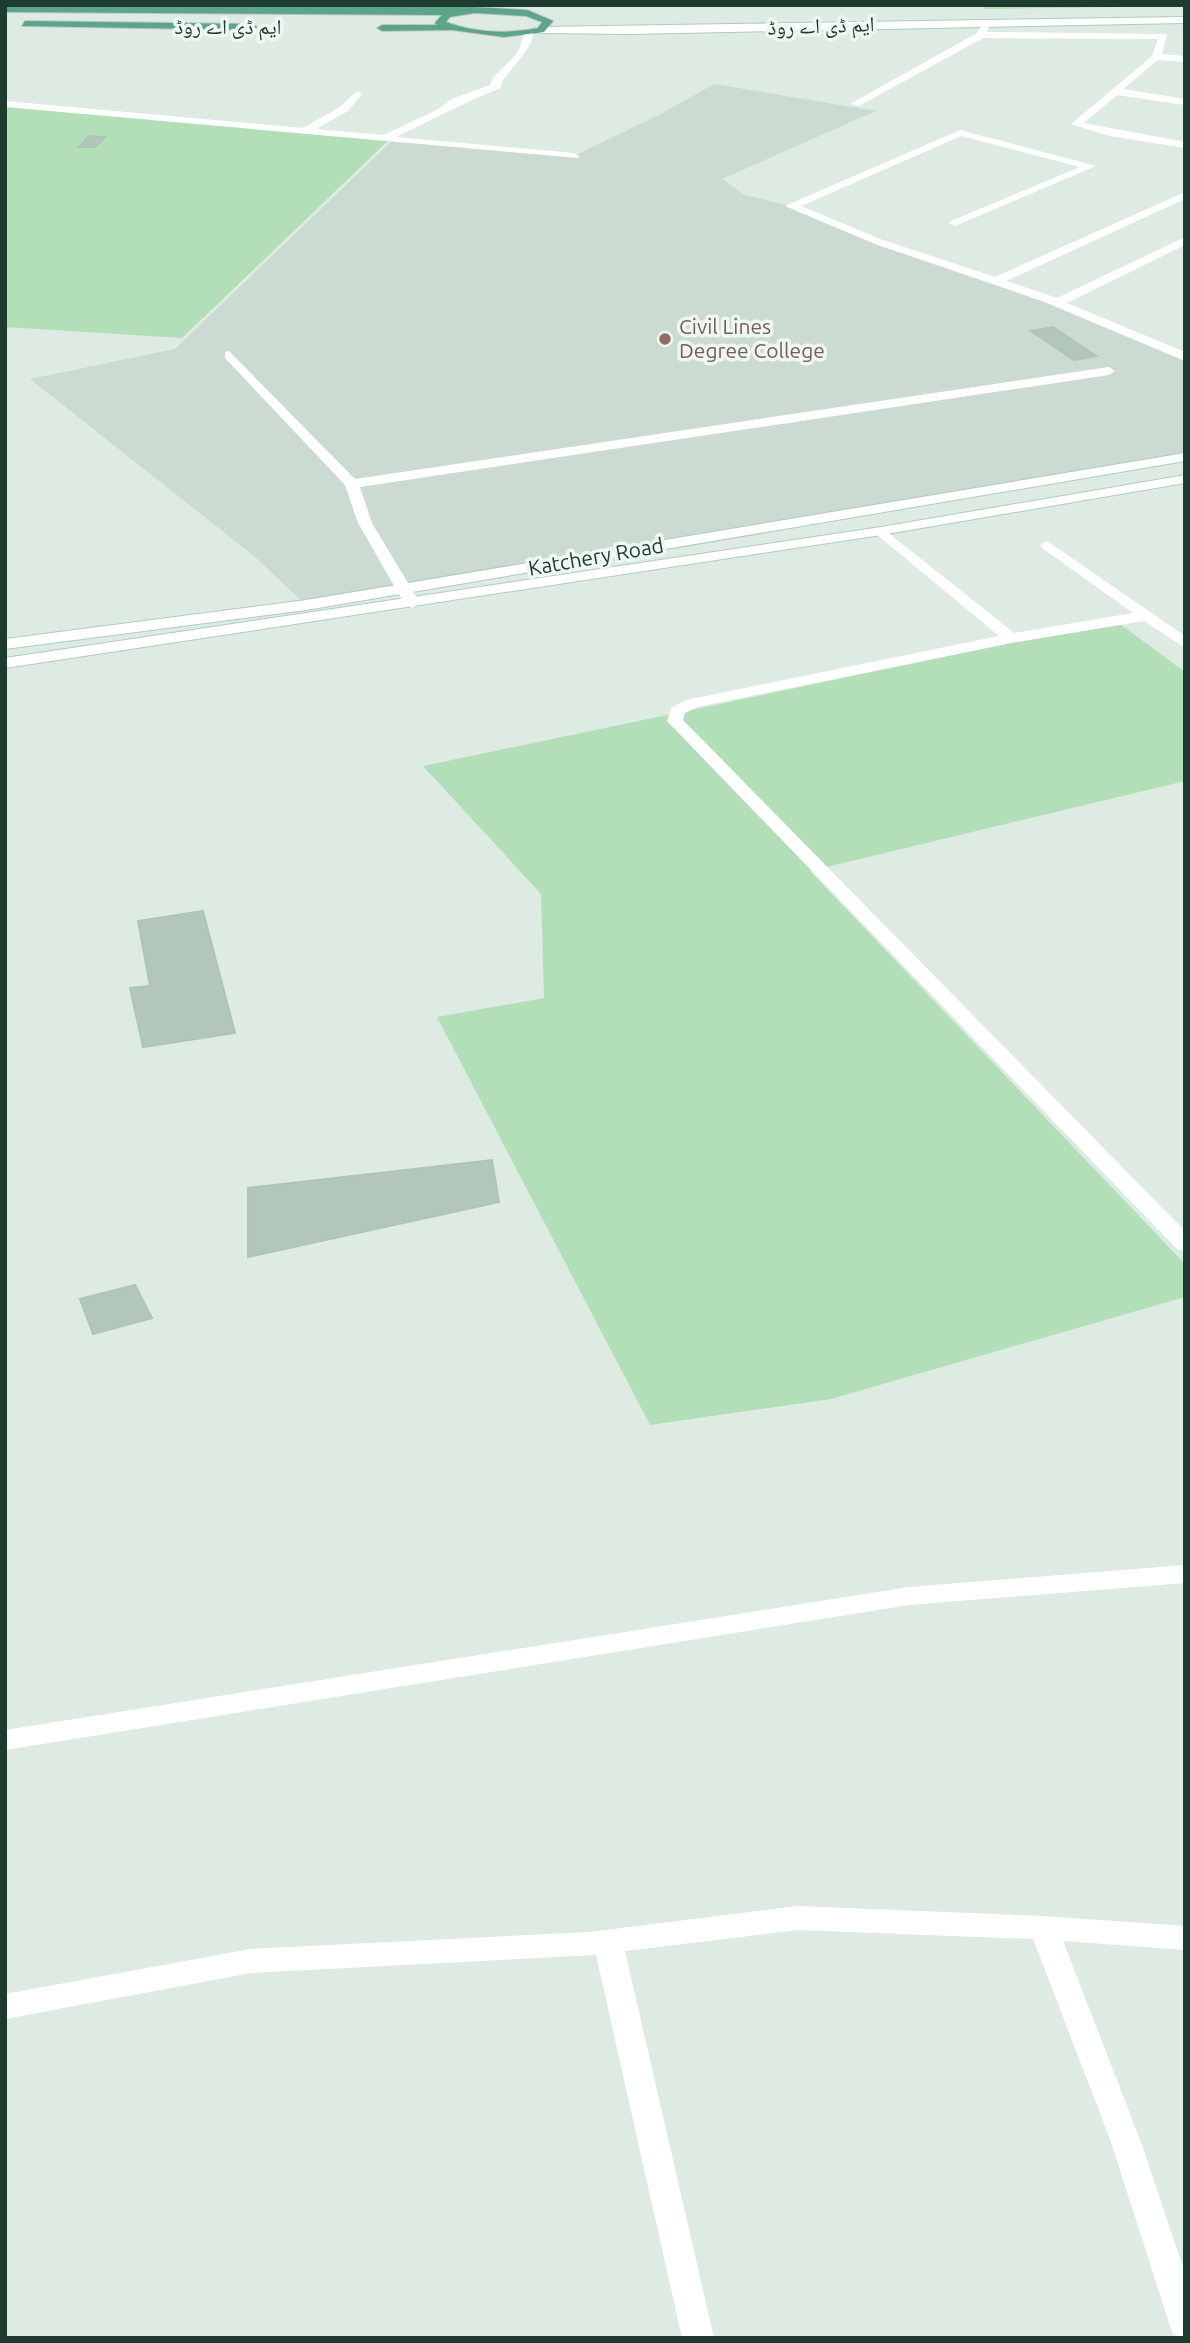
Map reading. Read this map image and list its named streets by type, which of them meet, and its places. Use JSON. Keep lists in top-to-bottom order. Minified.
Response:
{"streets":{"main road":["ایم ڈی اے روڈ"],"street":["Katchery Road"]},"places":["Civil Lines Degree College"]}
